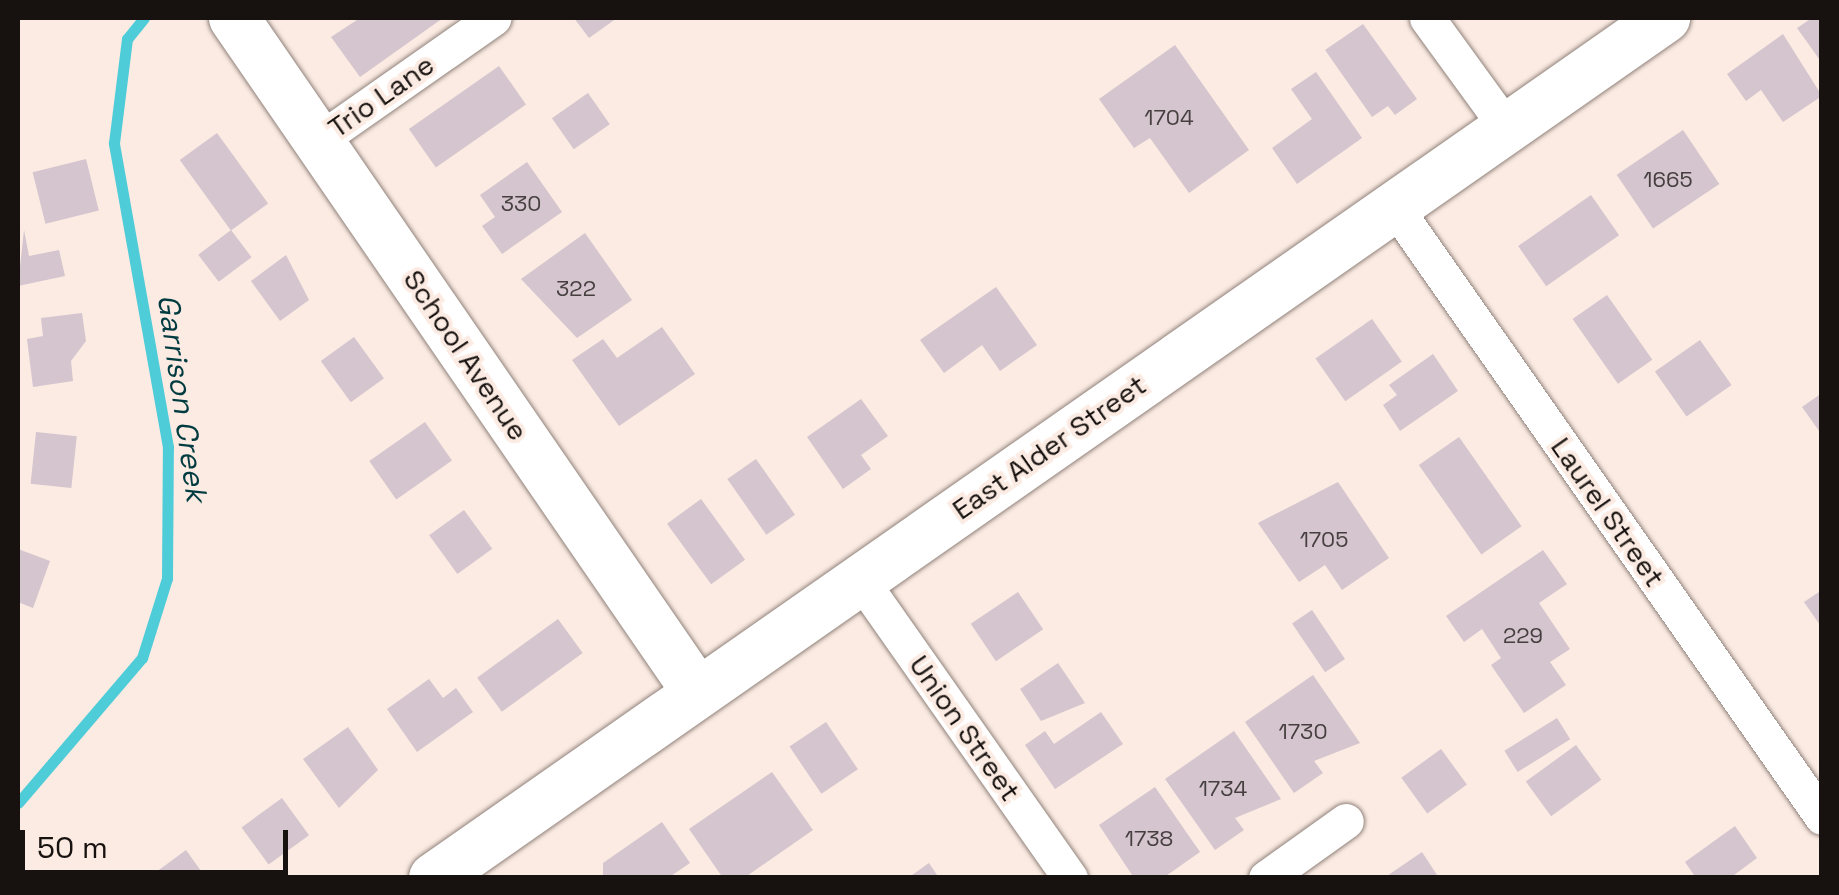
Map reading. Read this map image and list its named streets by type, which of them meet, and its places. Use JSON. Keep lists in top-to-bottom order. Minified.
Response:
{"streets":{"main road":["School Avenue","East Alder Street"],"street":["Trio Lane","Laurel Street","Union Street"]},"crossings":[["Trio Lane","School Avenue"],["School Avenue","East Alder Street"],["East Alder Street","Laurel Street"],["East Alder Street","Union Street"]],"water":["Garrison Creek"],"house_numbers":["1704","1665","330","322","1705","229","1730","1734","1738"],"scale_bar":"50 m"}
